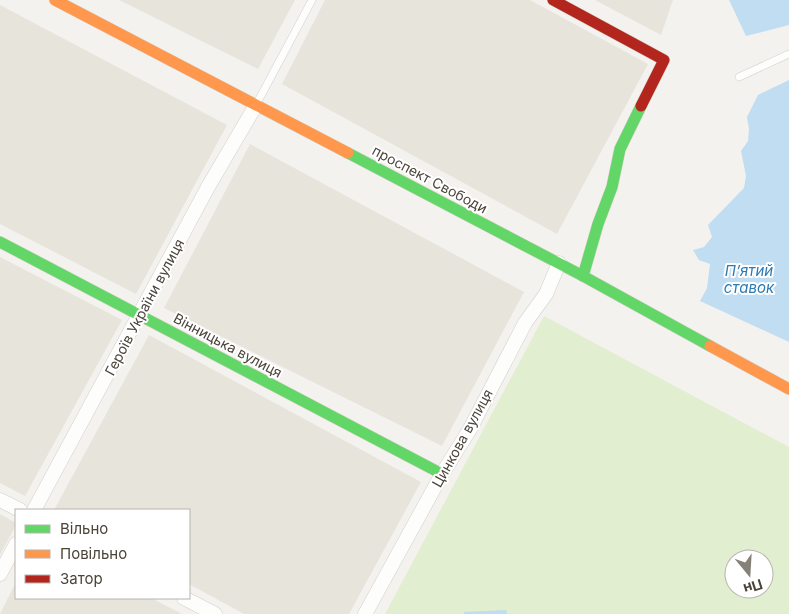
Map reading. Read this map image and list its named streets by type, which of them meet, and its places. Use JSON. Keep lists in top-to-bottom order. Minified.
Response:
{"streets":{"street":["проспект Свободи","Героїв України вулиця","Вінницька вулиця","Цинкова вулиця"]},"crossings":[["проспект Свободи","Героїв України вулиця"],["проспект Свободи","Цинкова вулиця"],["Героїв України вулиця","Вінницька вулиця"],["Вінницька вулиця","Цинкова вулиця"]],"water":["П’ятий ставок"],"legend":["Вільно","Повільно","Затор"],"north":"bottom"}
